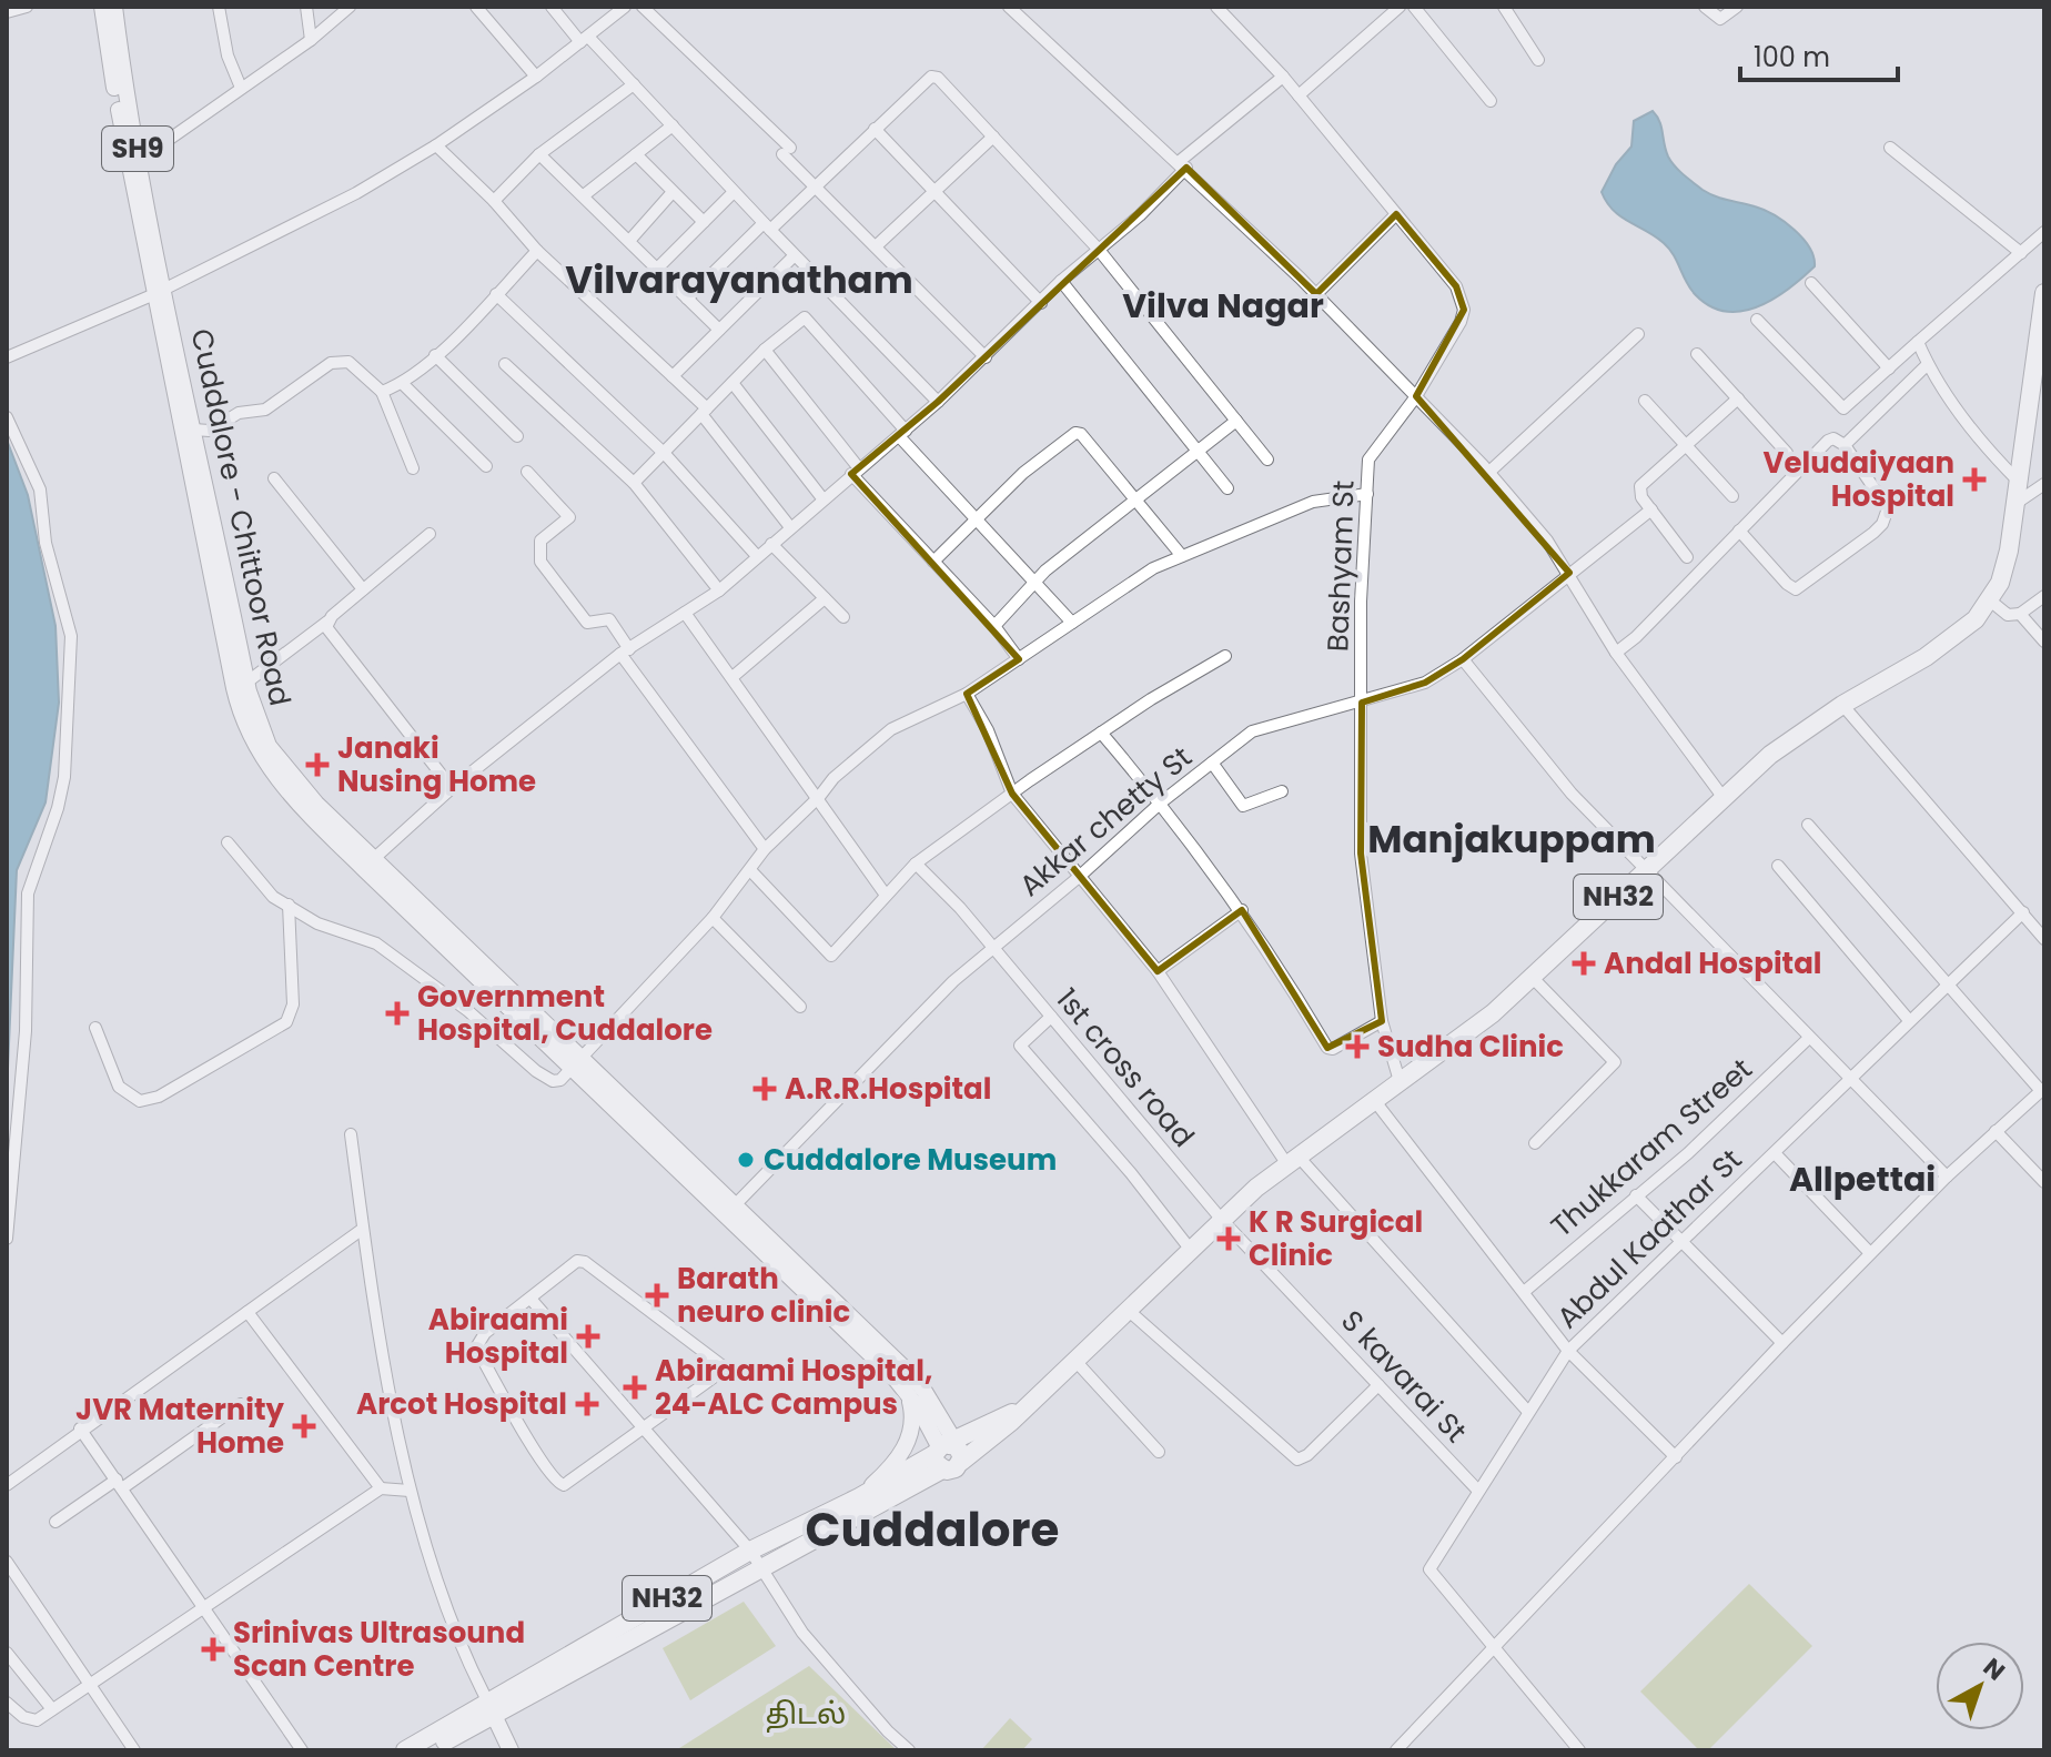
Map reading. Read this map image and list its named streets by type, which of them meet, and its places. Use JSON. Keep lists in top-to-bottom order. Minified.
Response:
{"streets":{"highway":["NH32"],"main road":["SH9","Cuddalore - Chittoor Road"],"street":["Bashyam St","Akkar chetty St","1st cross road","Thukkaram Street","Abdul Kaathar St","S kavarai St"]},"crossings":[["Cuddalore - Chittoor Road","Akkar chetty St"],["Cuddalore - Chittoor Road","NH32"],["Bashyam St","Akkar chetty St"],["Bashyam St","NH32"],["Akkar chetty St","1st cross road"],["NH32","1st cross road"],["NH32","S kavarai St"],["1st cross road","S kavarai St"],["Abdul Kaathar St","S kavarai St"]],"districts":["Vilvarayanatham","Vilva Nagar","Manjakuppam","Allpettai","Cuddalore"],"parks":["திடல்"],"places":{"health":["Veludaiyaan Hospital","Janaki Nusing Home","Andal Hospital","Government Hospital, Cuddalore","Sudha Clinic","A.R.R.Hospital","K R Surgical Clinic","Barath neuro clinic","Abiraami Hospital","Abiraami Hospital, 24-ALC Campus","Arcot Hospital","JVR Maternity Home","Srinivas Ultrasound Scan Centre"],"other":["Cuddalore Museum"]},"scale_bar":"100 m","north":"top right"}
